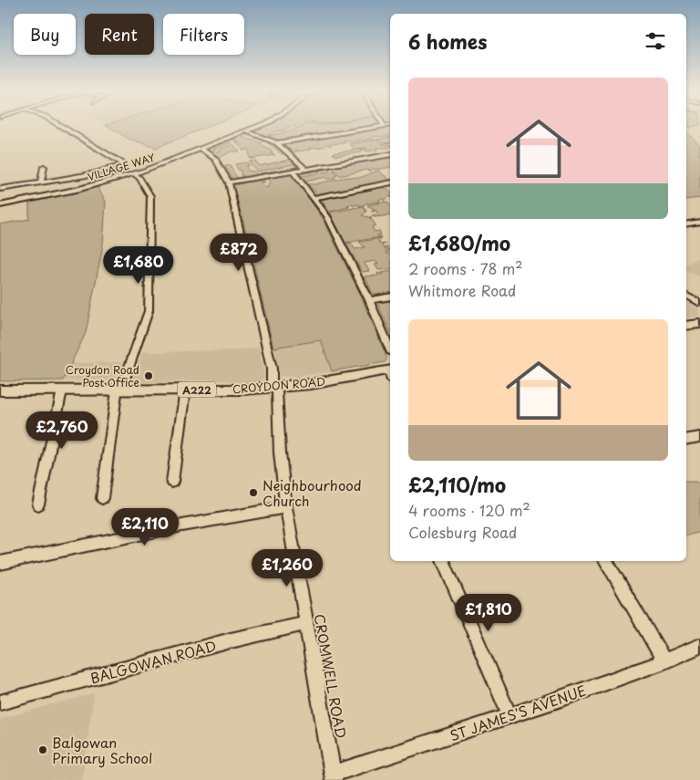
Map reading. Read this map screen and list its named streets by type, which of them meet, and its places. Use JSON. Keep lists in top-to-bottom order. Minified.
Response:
{"streets":{"main road":["CROYDON ROAD","A222"],"street":["VILLAGE WAY","BALGOWAN ROAD","CROMWELL ROAD","ST JAMES'S AVENUE"]},"crossings":[["VILLAGE WAY","CROMWELL ROAD"],["CROYDON ROAD","CROMWELL ROAD"],["BALGOWAN ROAD","CROMWELL ROAD"],["CROMWELL ROAD","ST JAMES'S AVENUE"]],"places":["Croydon Road Post Office","Neighbourhood Church","Balgowan Primary School"],"page":{"chip":["Buy","Rent","Filters"],"heading":"6 homes","list":[{"name":"£1,680/mo","note":"2 rooms · 78 m² · Whitmore Road"},{"name":"£2,110/mo","note":"4 rooms · 120 m² · Colesburg Road"}],"price":["£872","£1,680","£2,760","£2,110","£1,260","£1,810"]}}
